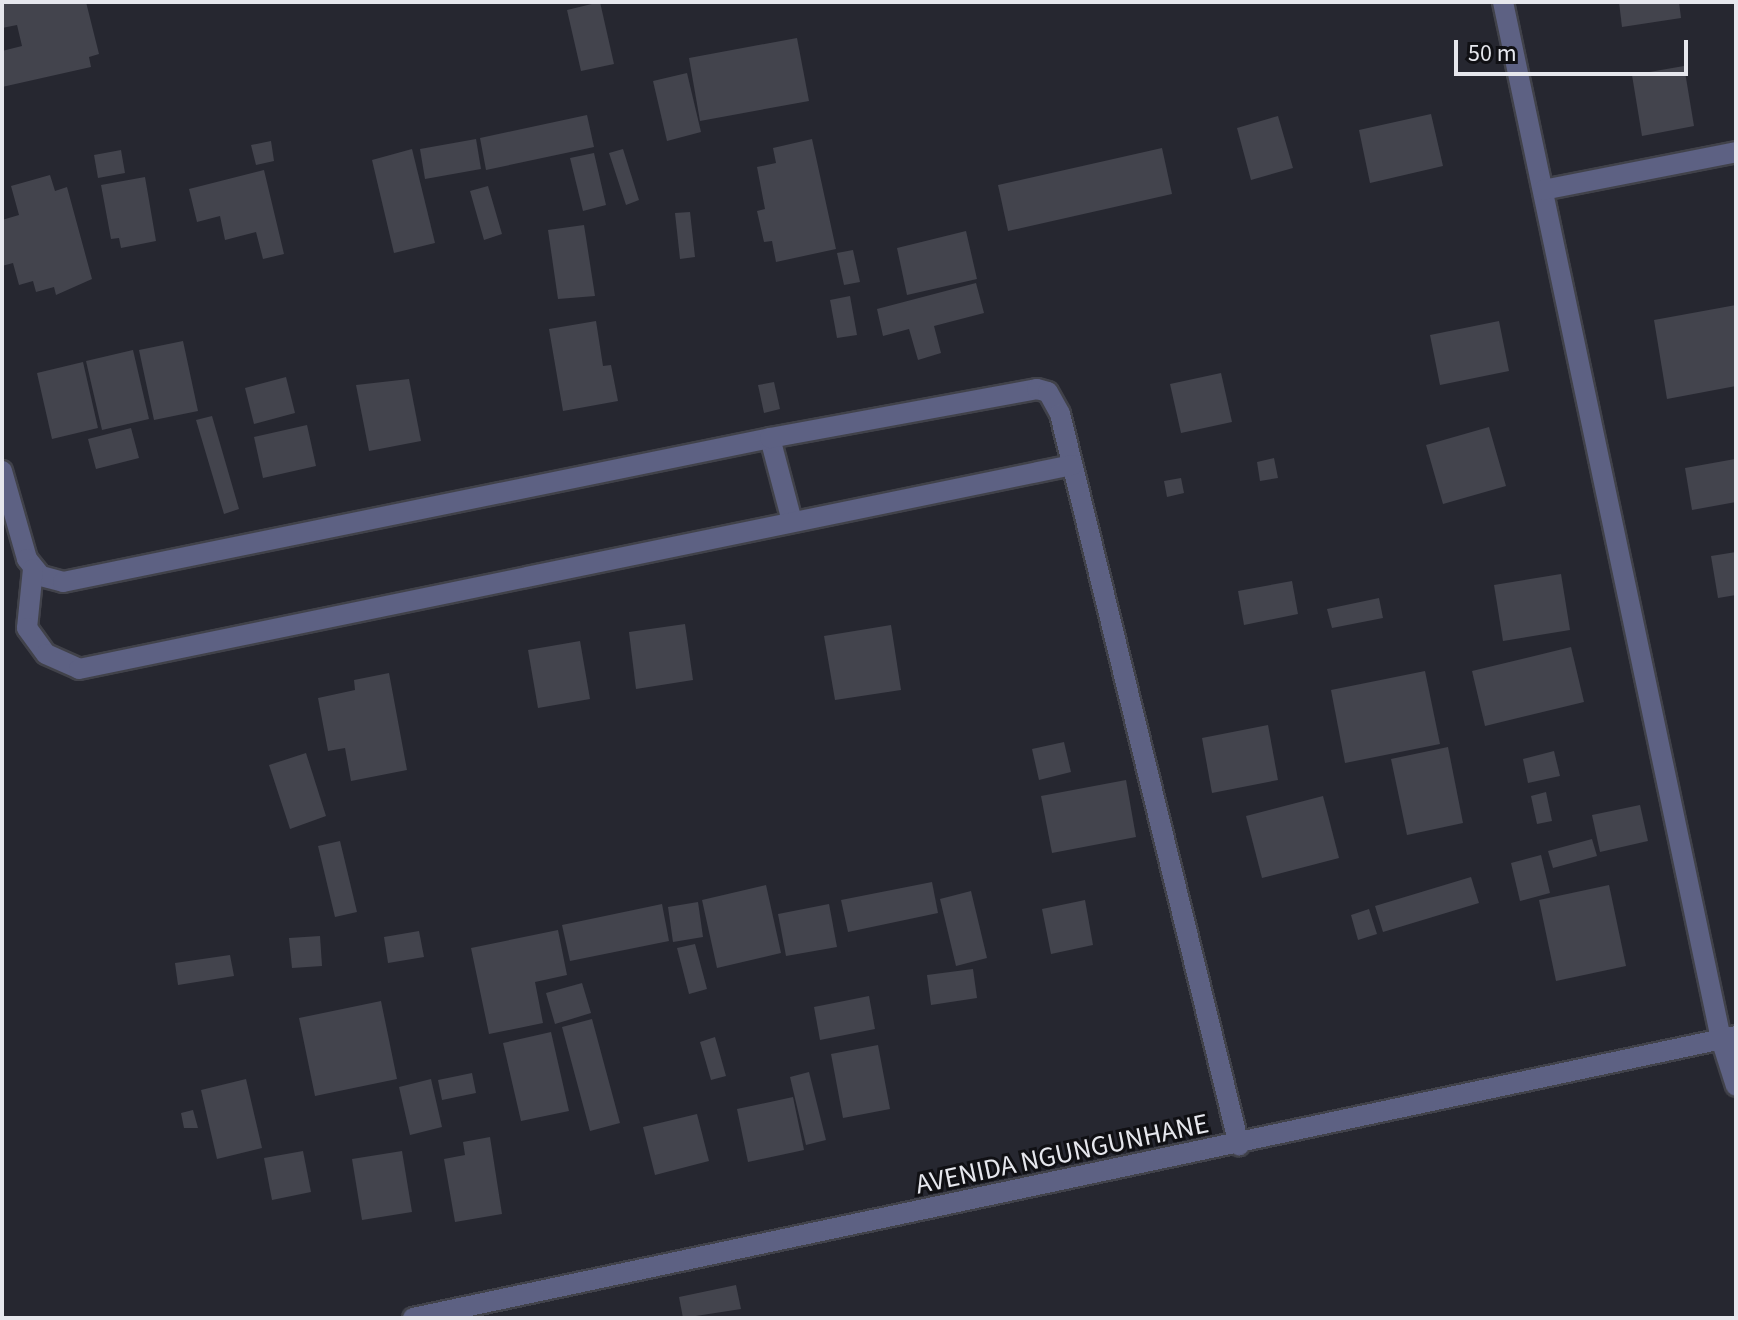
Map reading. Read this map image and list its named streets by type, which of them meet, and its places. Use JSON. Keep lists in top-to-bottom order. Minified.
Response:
{"streets":{"street":["AVENIDA NGUNGUNHANE"]},"scale_bar":"50 m"}
